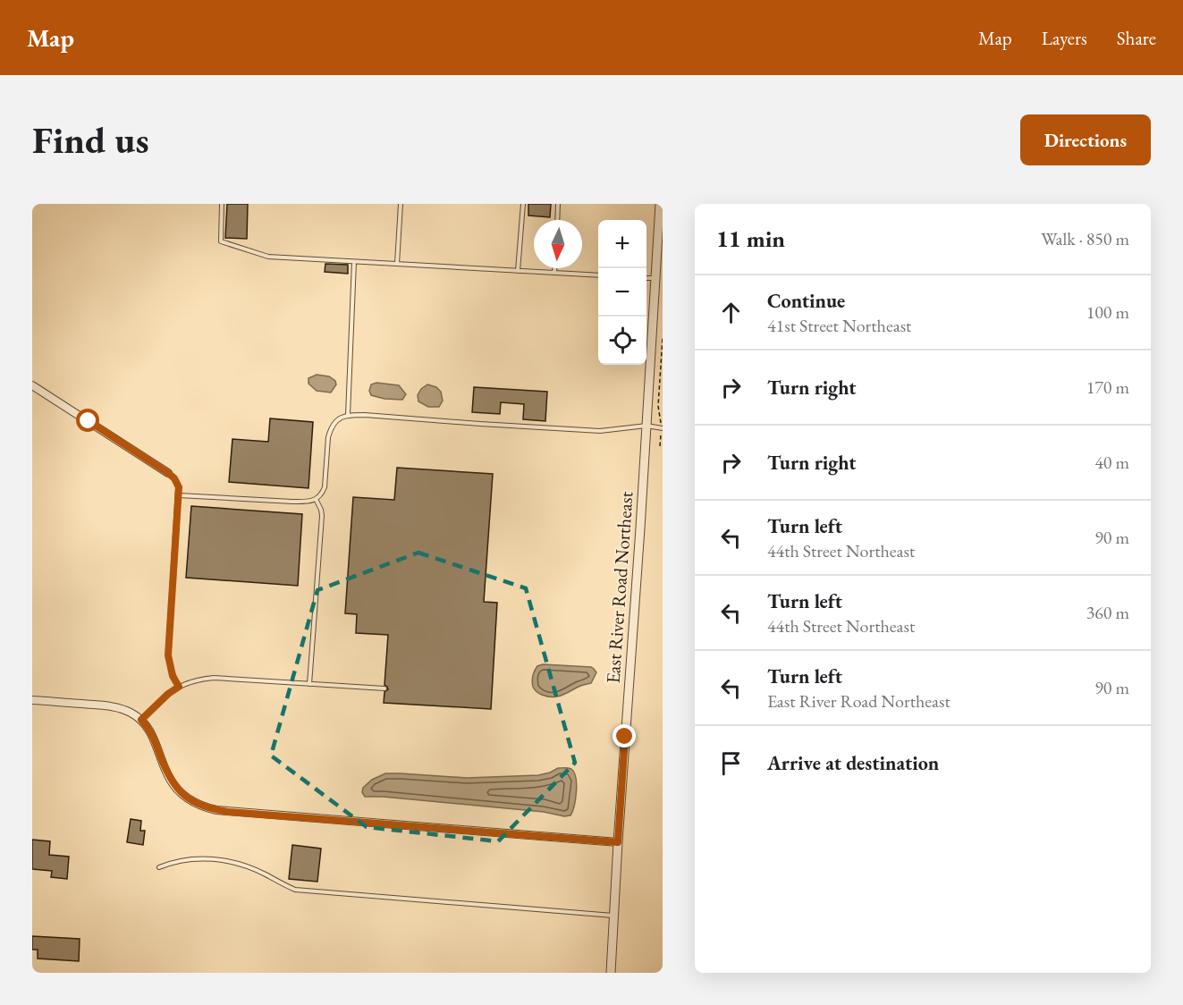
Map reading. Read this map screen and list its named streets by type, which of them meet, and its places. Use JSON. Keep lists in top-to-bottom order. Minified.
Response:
{"streets":{"street":["East River Road Northeast"]},"north":"bottom","page":{"header":"Map","nav":["Map","Layers","Share"],"buttons":"Directions","title":"Find us","heading":["11 min","Walk · 850 m"],"map_buttons":["+","−"],"list":[["Continue","41st Street Northeast","100 m"],["Turn right","170 m"],["Turn right","40 m"],["Turn left","44th Street Northeast","90 m"],["Turn left","44th Street Northeast","360 m"],["Turn left","East River Road Northeast","90 m"],"Arrive at destination"]}}
